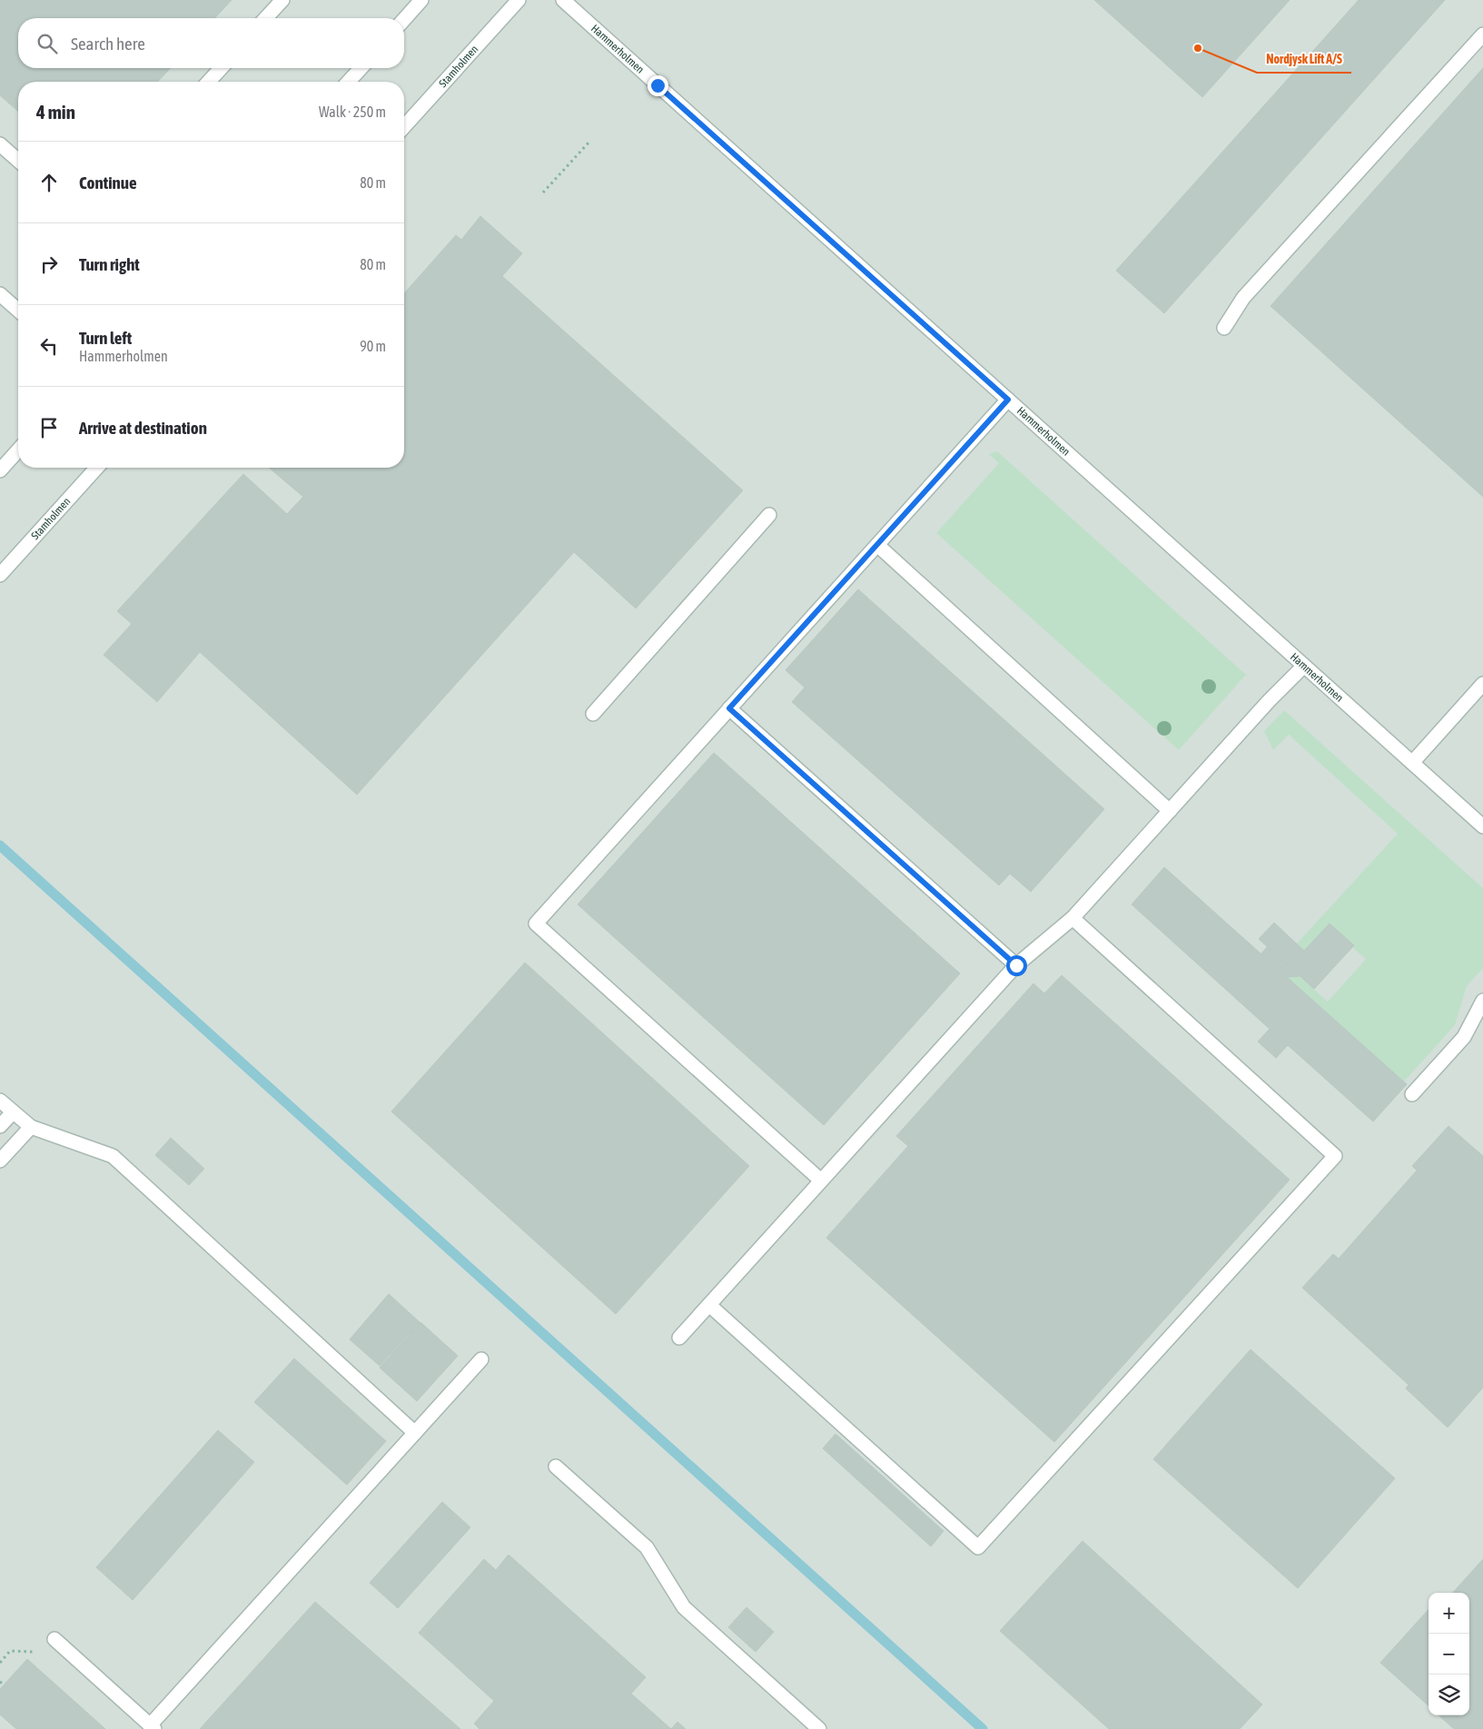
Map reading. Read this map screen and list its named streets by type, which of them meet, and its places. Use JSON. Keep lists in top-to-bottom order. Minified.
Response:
{"streets":{"street":["Hammerholmen","Stamholmen"]},"places":["Nordjysk Lift A/S"],"page":{"search":"Search here","heading":["4 min","Walk · 250 m"],"list":[["Continue","80 m"],["Turn right","80 m"],["Turn left","Hammerholmen","90 m"],"Arrive at destination"],"map_buttons":["+","−"]}}
